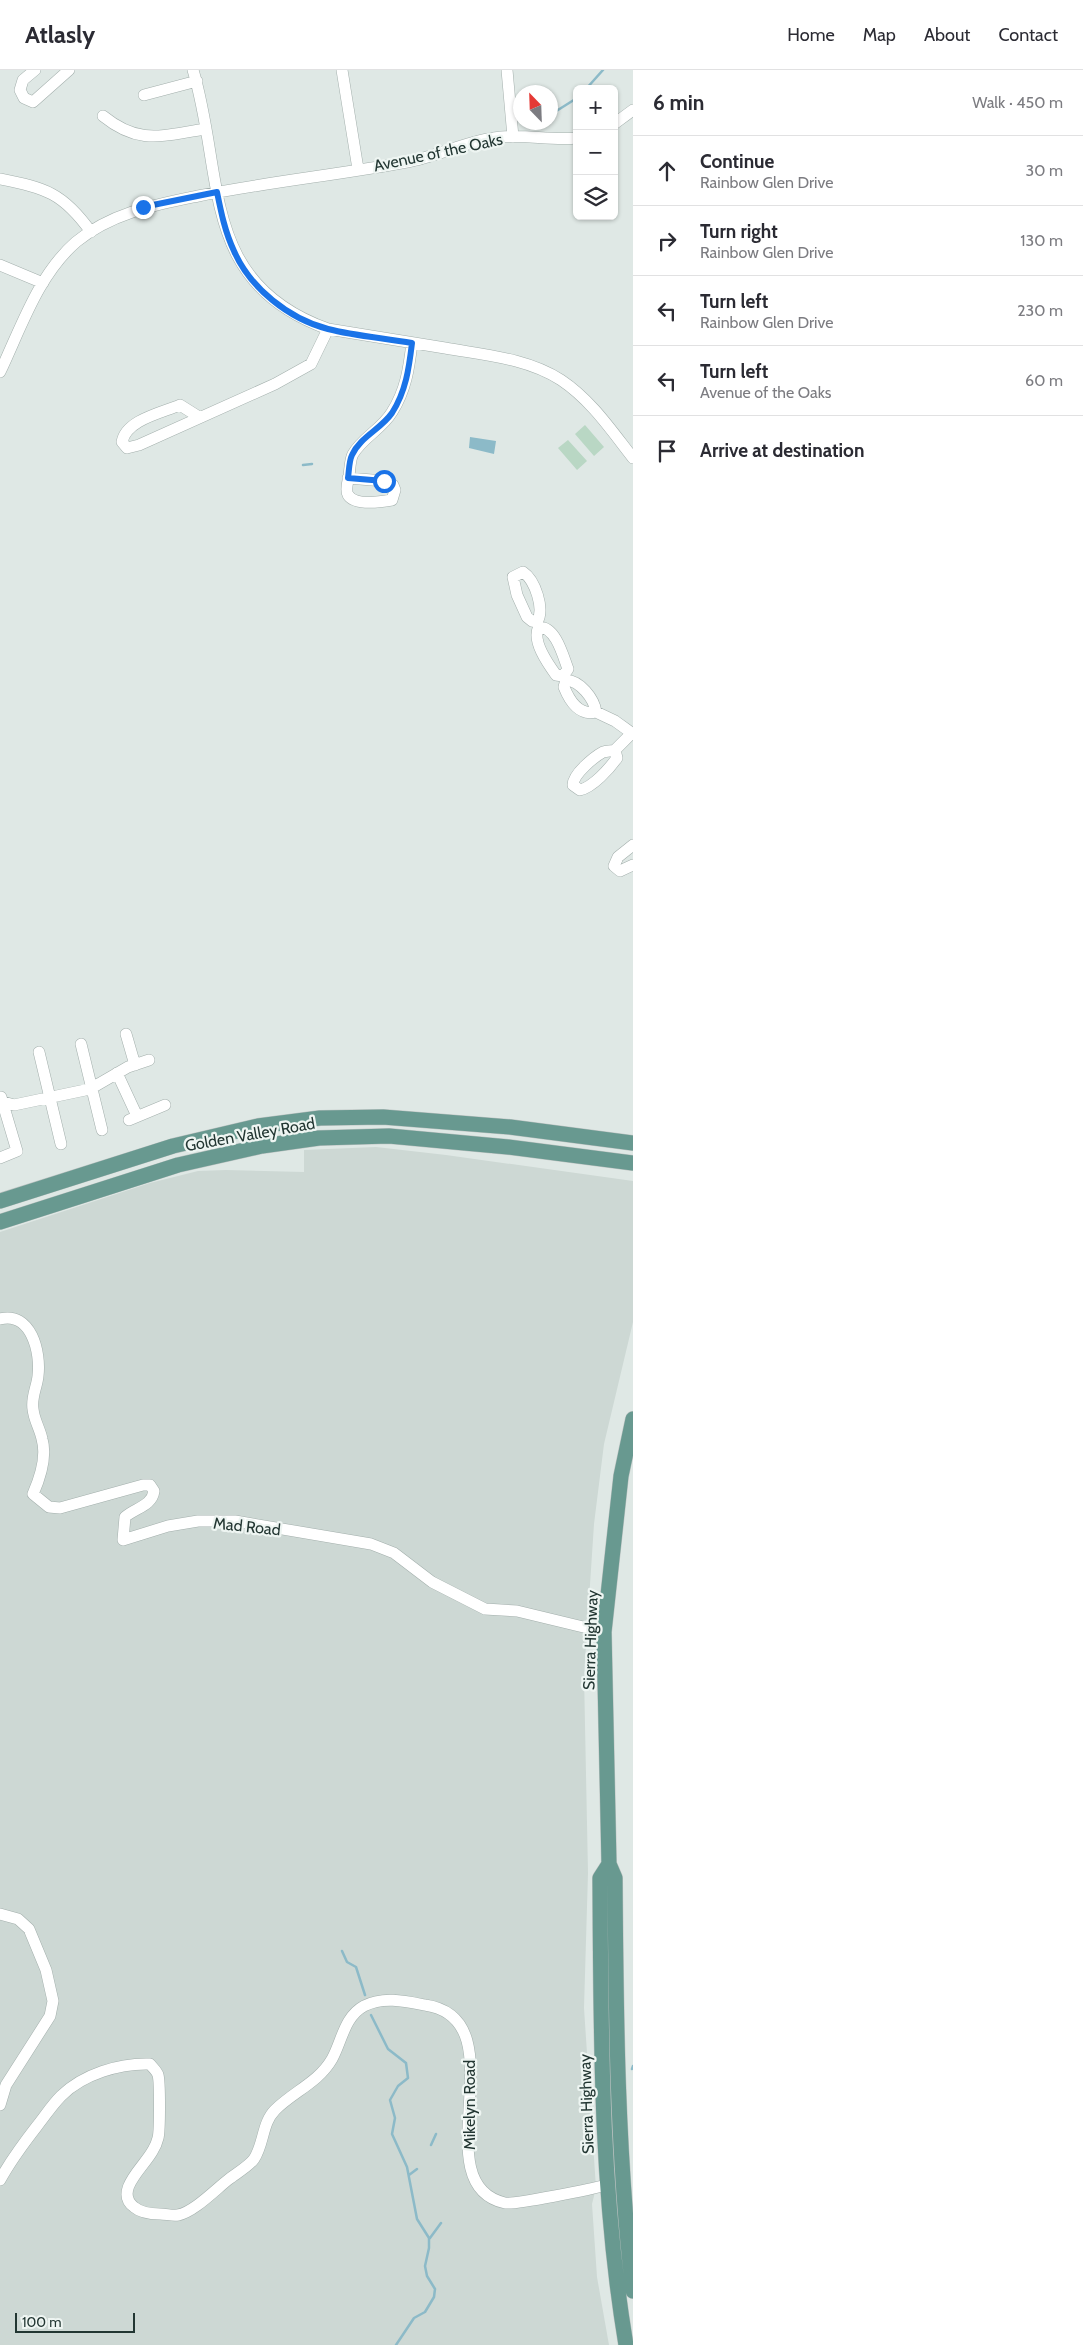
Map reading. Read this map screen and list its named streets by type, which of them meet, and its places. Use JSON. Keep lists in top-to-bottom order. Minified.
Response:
{"streets":{"main road":["Golden Valley Road","Sierra Highway"],"street":["Avenue of the Oaks","Mad Road","Mikelyn Road"]},"crossings":[["Mad Road","Sierra Highway"],["Sierra Highway","Mikelyn Road"]],"scale_bar":"100 m","north":"top left","page":{"header":"Atlasly","nav":["Home","Map","About","Contact"],"heading":["6 min","Walk · 450 m"],"map_buttons":["+","−"],"list":[["Continue","Rainbow Glen Drive","30 m"],["Turn right","Rainbow Glen Drive","130 m"],["Turn left","Rainbow Glen Drive","230 m"],["Turn left","Avenue of the Oaks","60 m"],"Arrive at destination"],"scale":"100 m"}}
